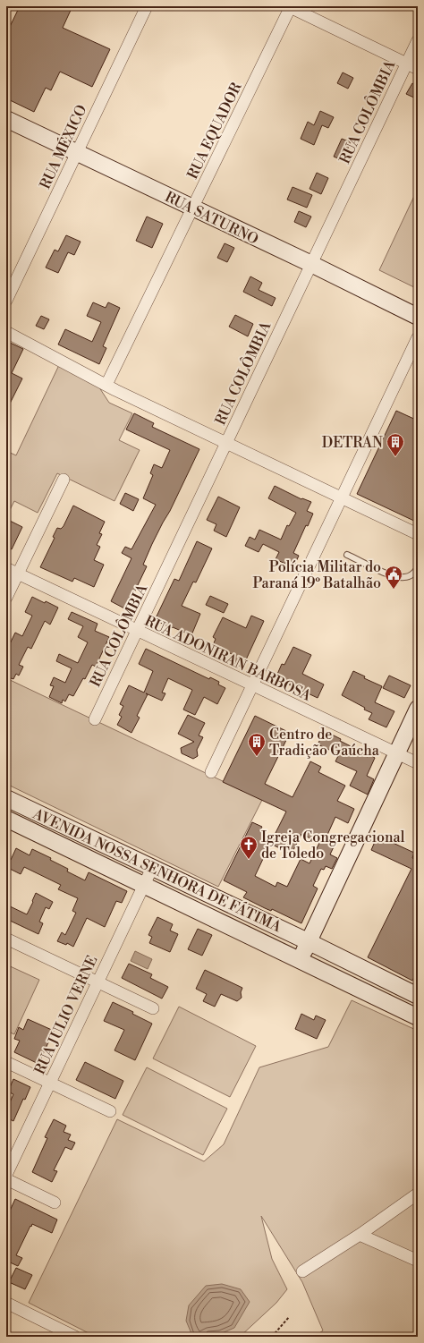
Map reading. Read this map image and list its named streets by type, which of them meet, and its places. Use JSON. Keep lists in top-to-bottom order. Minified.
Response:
{"streets":{"street":["RUA COLÔMBIA","RUA EQUADOR","RUA MÉXICO","RUA SATURNO","RUA ADONIRAN BARBOSA","AVENIDA NOSSA SENHORA DE FÁTIMA","RUA JULIO VERNE"]},"crossings":[["RUA COLÔMBIA","RUA SATURNO"],["RUA COLÔMBIA","RUA ADONIRAN BARBOSA"],["RUA EQUADOR","RUA SATURNO"],["RUA MÉXICO","RUA SATURNO"],["AVENIDA NOSSA SENHORA DE FÁTIMA","RUA JULIO VERNE"]],"places":{"building":["DETRAN","Centro de Tradição Gaúcha"],"public building":["Polícia Militar do Paraná 19º Batalhão"],"church":["Igreja Congregacional de Toledo"]}}
